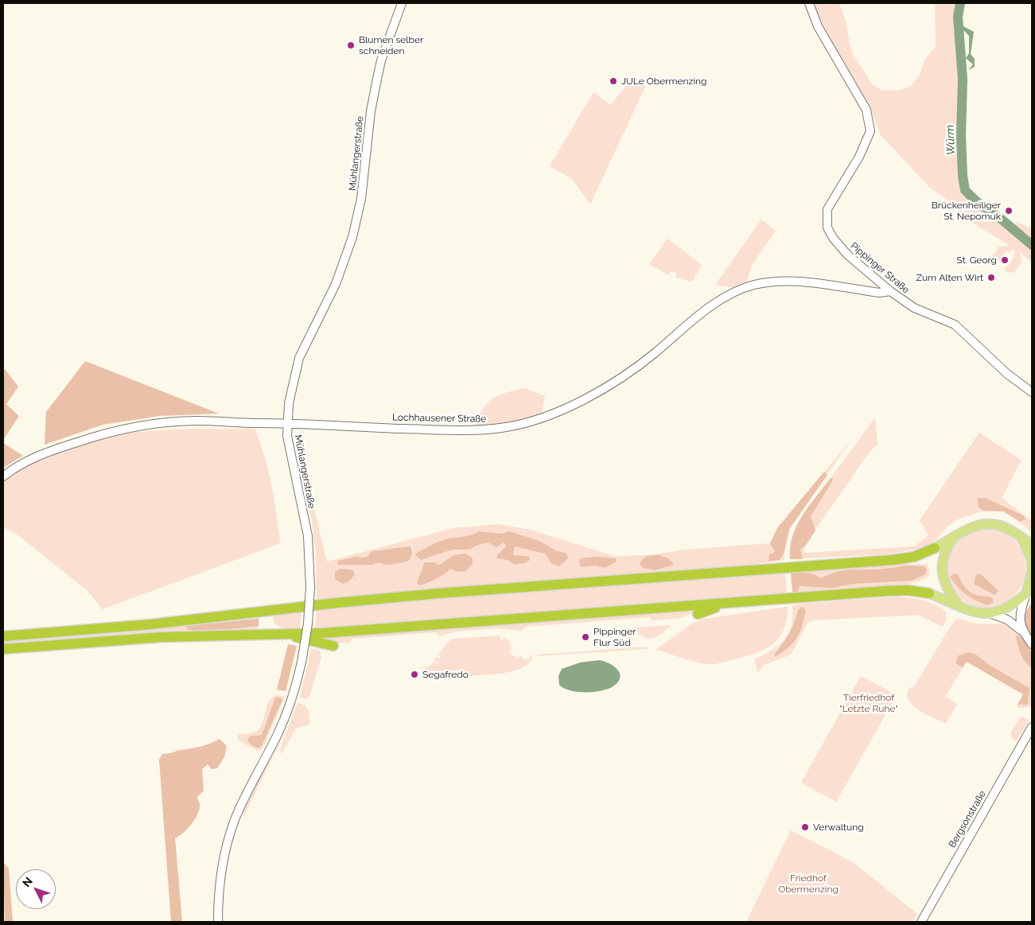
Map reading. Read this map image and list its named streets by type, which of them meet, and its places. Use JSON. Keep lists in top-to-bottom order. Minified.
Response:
{"streets":{"main road":["Mühlangerstraße","Pippinger Straße","Lochhausener Straße","Bergsonstraße"]},"crossings":[["Mühlangerstraße","Lochhausener Straße"],["Pippinger Straße","Lochhausener Straße"]],"water":["Würm"],"parks":["Tierfriedhof \"Letzte Ruhe\"","Friedhof Obermenzing"],"places":["Blumen selber schneiden","JULe Obermenzing","Brückenheiliger St. Nepomuk","St. Georg","Zum Alten Wirt","Pippinger Flur Süd","Segafredo","Verwaltung"],"north":"top left"}
